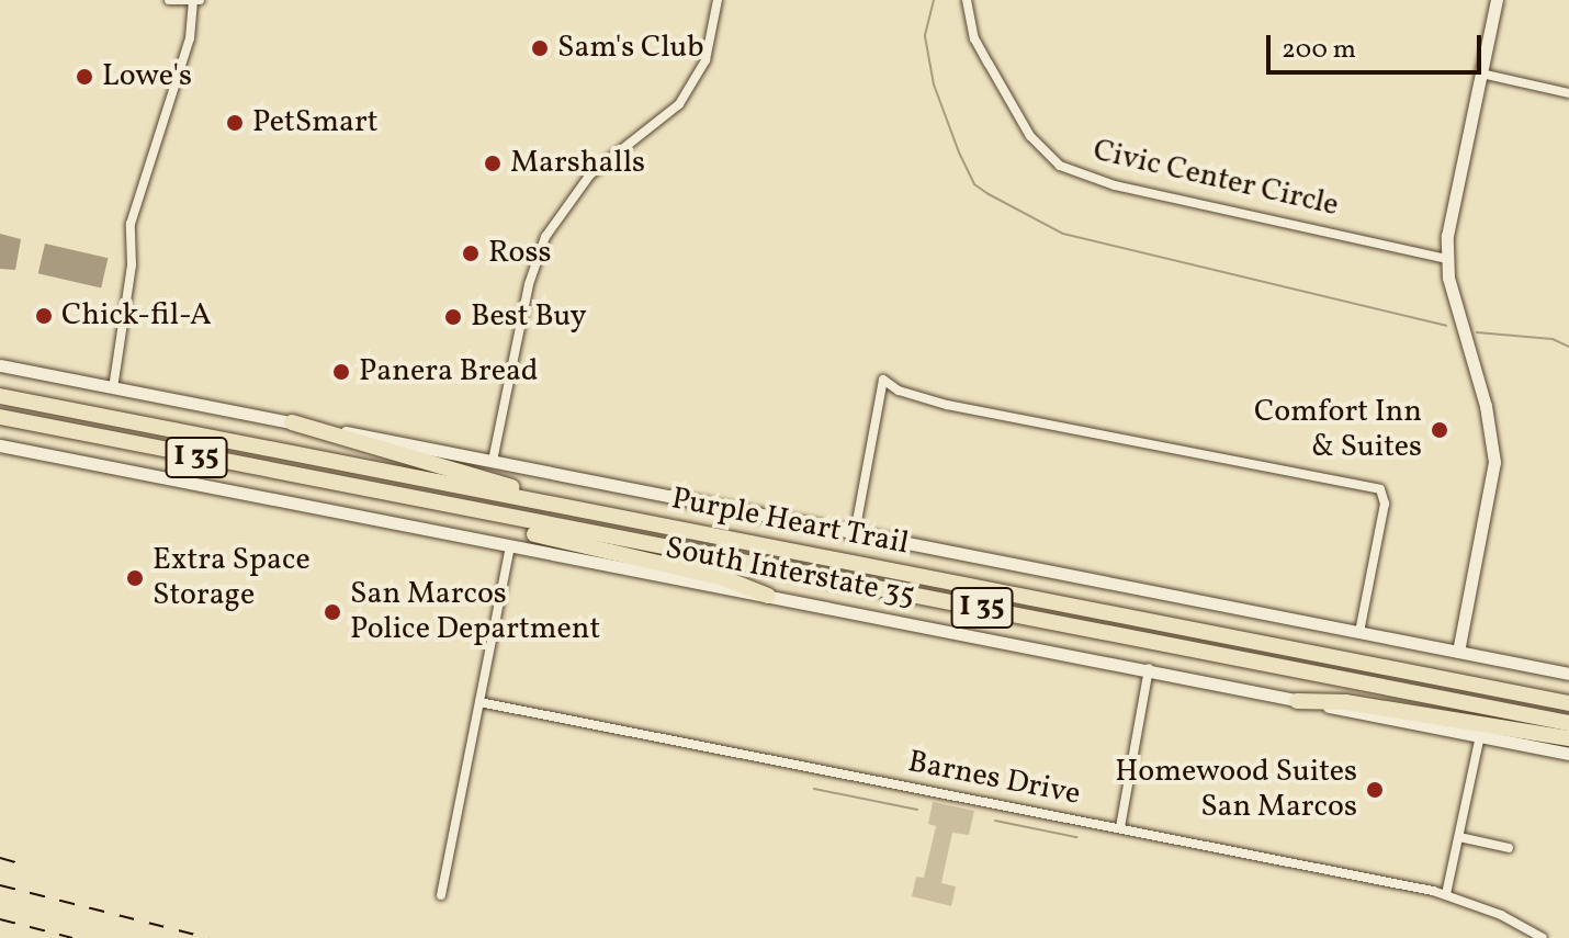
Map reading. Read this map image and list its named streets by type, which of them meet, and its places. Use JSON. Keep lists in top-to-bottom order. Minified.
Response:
{"streets":{"highway":["I 35","Purple Heart Trail"],"main road":["South Interstate 35"],"street":["Civic Center Circle","Barnes Drive"]},"places":["Sam's Club","Lowe's","PetSmart","Marshalls","Ross","Chick-fil-A","Best Buy","Panera Bread","Comfort Inn & Suites","Extra Space Storage","San Marcos Police Department","Homewood Suites San Marcos"],"scale_bar":"200 m"}
